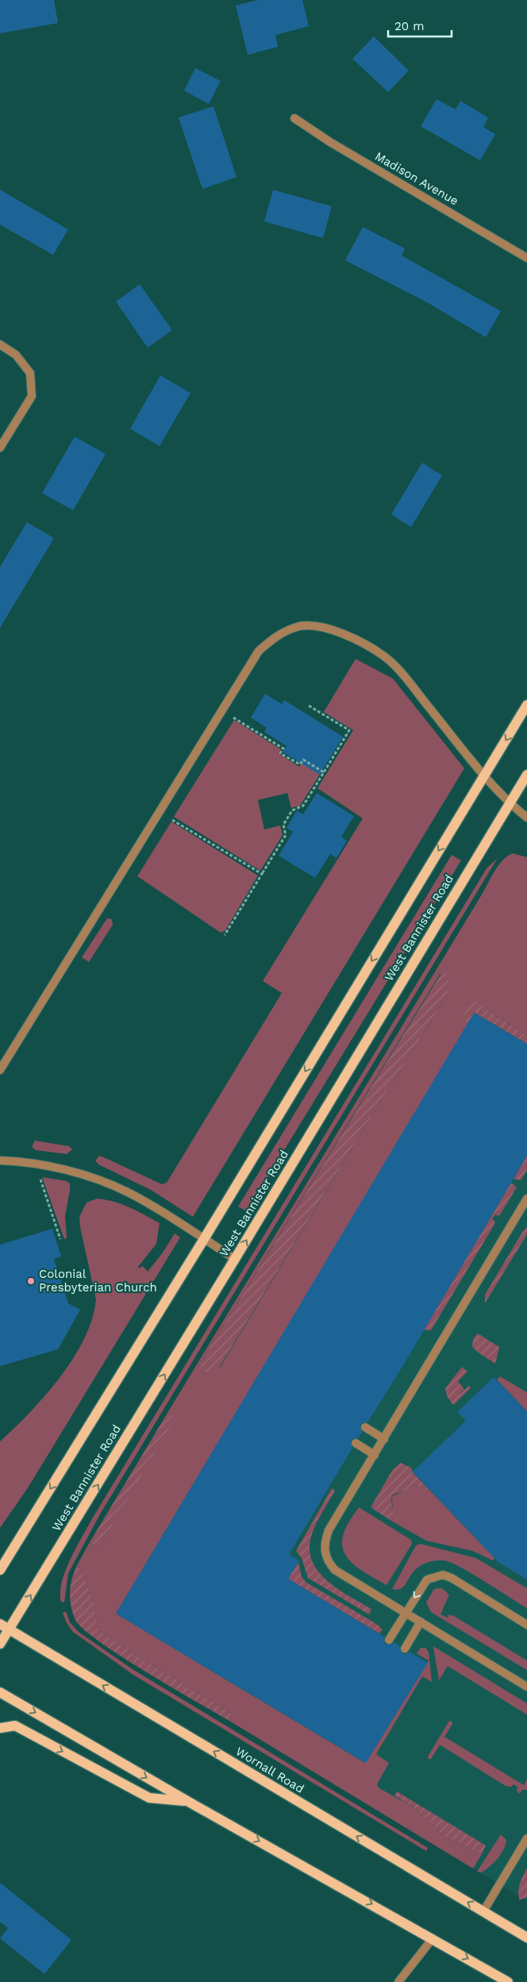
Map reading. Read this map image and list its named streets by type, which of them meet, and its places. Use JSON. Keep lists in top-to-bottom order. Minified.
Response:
{"streets":{"main road":["West Bannister Road","Wornall Road"],"street":["Madison Avenue"]},"crossings":[["West Bannister Road","Wornall Road"]],"places":["Colonial Presbyterian Church"],"scale_bar":"20 m"}
